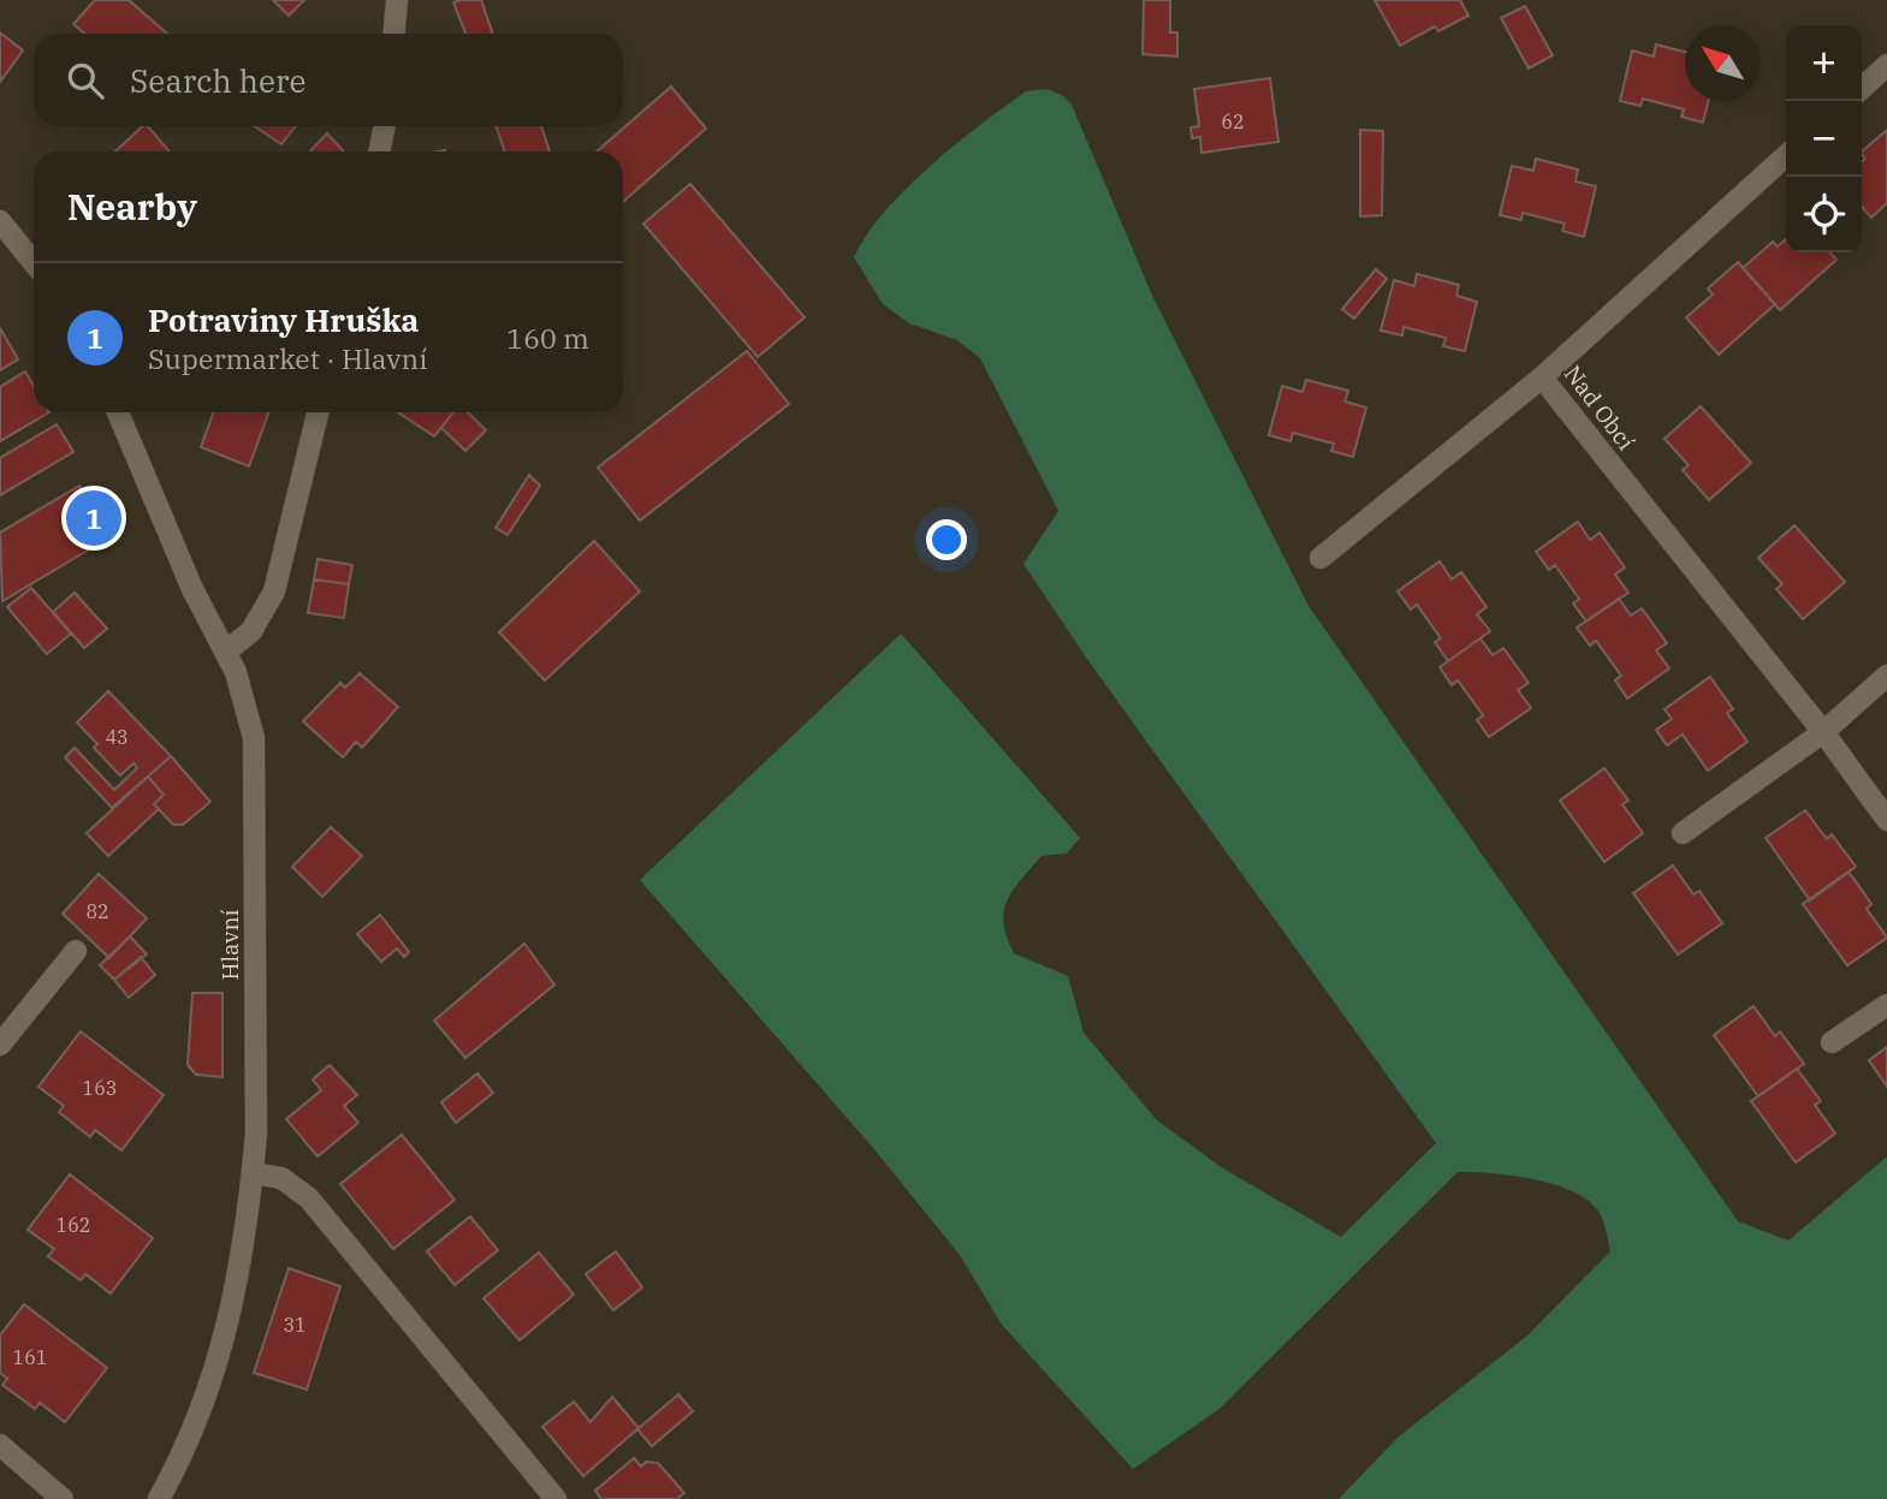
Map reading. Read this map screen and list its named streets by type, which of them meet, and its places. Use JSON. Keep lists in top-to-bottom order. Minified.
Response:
{"streets":{"street":["Nad Obcí","Hlavní"]},"house_numbers":["62","43","82","163","162","31","161"],"north":"top left","page":{"map_buttons":["+","−"],"search":"Search here","heading":"Nearby","list":[{"mark":"1","name":"Potraviny Hruška","note":"Supermarket · Hlavní","value":"160 m"}],"pins":"1"}}
